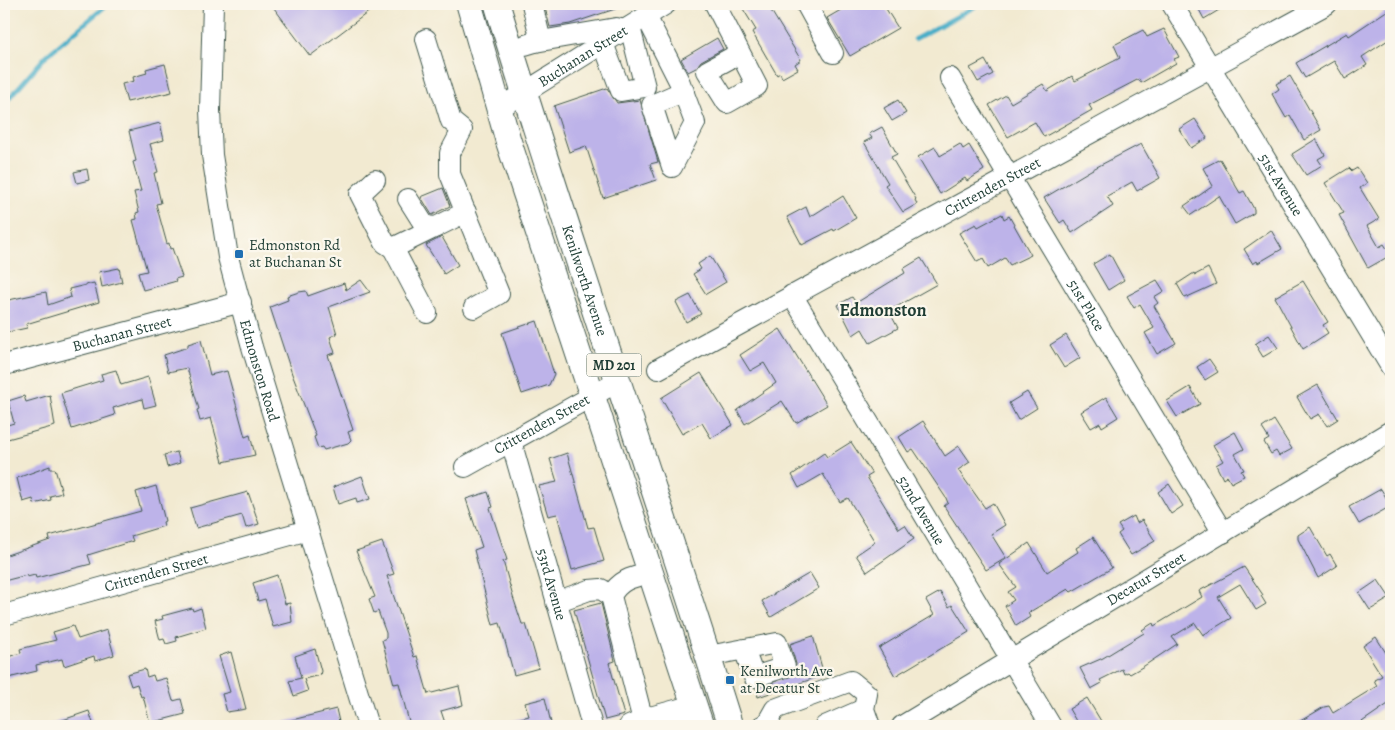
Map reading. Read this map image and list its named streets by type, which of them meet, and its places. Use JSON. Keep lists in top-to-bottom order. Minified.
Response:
{"streets":{"main road":["Kenilworth Avenue","MD 201"],"street":["Buchanan Street","51st Avenue","Crittenden Street","51st Place","Edmonston Road","52nd Avenue","Decatur Street","53rd Avenue"]},"crossings":[["Buchanan Street","Kenilworth Avenue"],["Buchanan Street","Edmonston Road"],["51st Avenue","Crittenden Street"],["Crittenden Street","Kenilworth Avenue"],["Crittenden Street","51st Place"],["Crittenden Street","Edmonston Road"],["Crittenden Street","52nd Avenue"],["Crittenden Street","53rd Avenue"],["51st Place","Decatur Street"],["52nd Avenue","Decatur Street"]],"districts":["Edmonston"],"places":{"transit":["Edmonston Rd at Buchanan St","Kenilworth Ave at Decatur St"]}}
